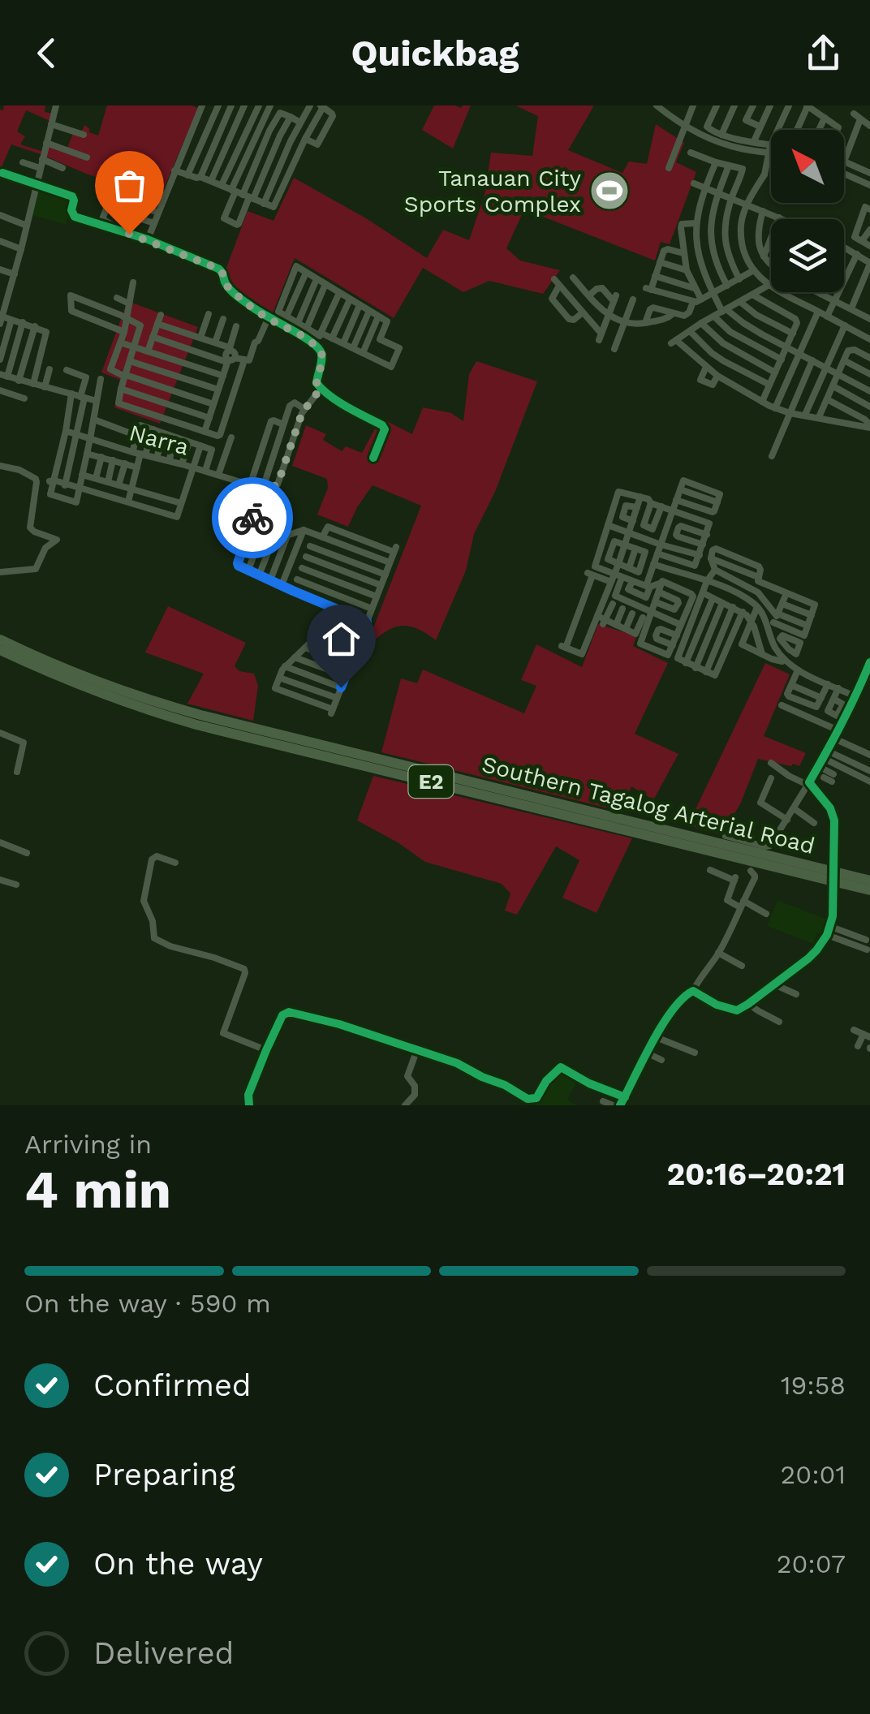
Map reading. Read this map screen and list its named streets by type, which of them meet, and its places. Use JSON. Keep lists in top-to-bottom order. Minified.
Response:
{"streets":{"highway":["E2","Southern Tagalog Arterial Road"],"street":["Narra"]},"places":{"sports":["Tanauan City Sports Complex"]},"north":"top left","page":{"header":"Quickbag","heading":["4 min","Arriving in","20:16–20:21"],"bar":"On the way · 590 m","list":[["Confirmed","19:58"],["Preparing","20:01"],["On the way","20:07"],"Delivered"]}}
